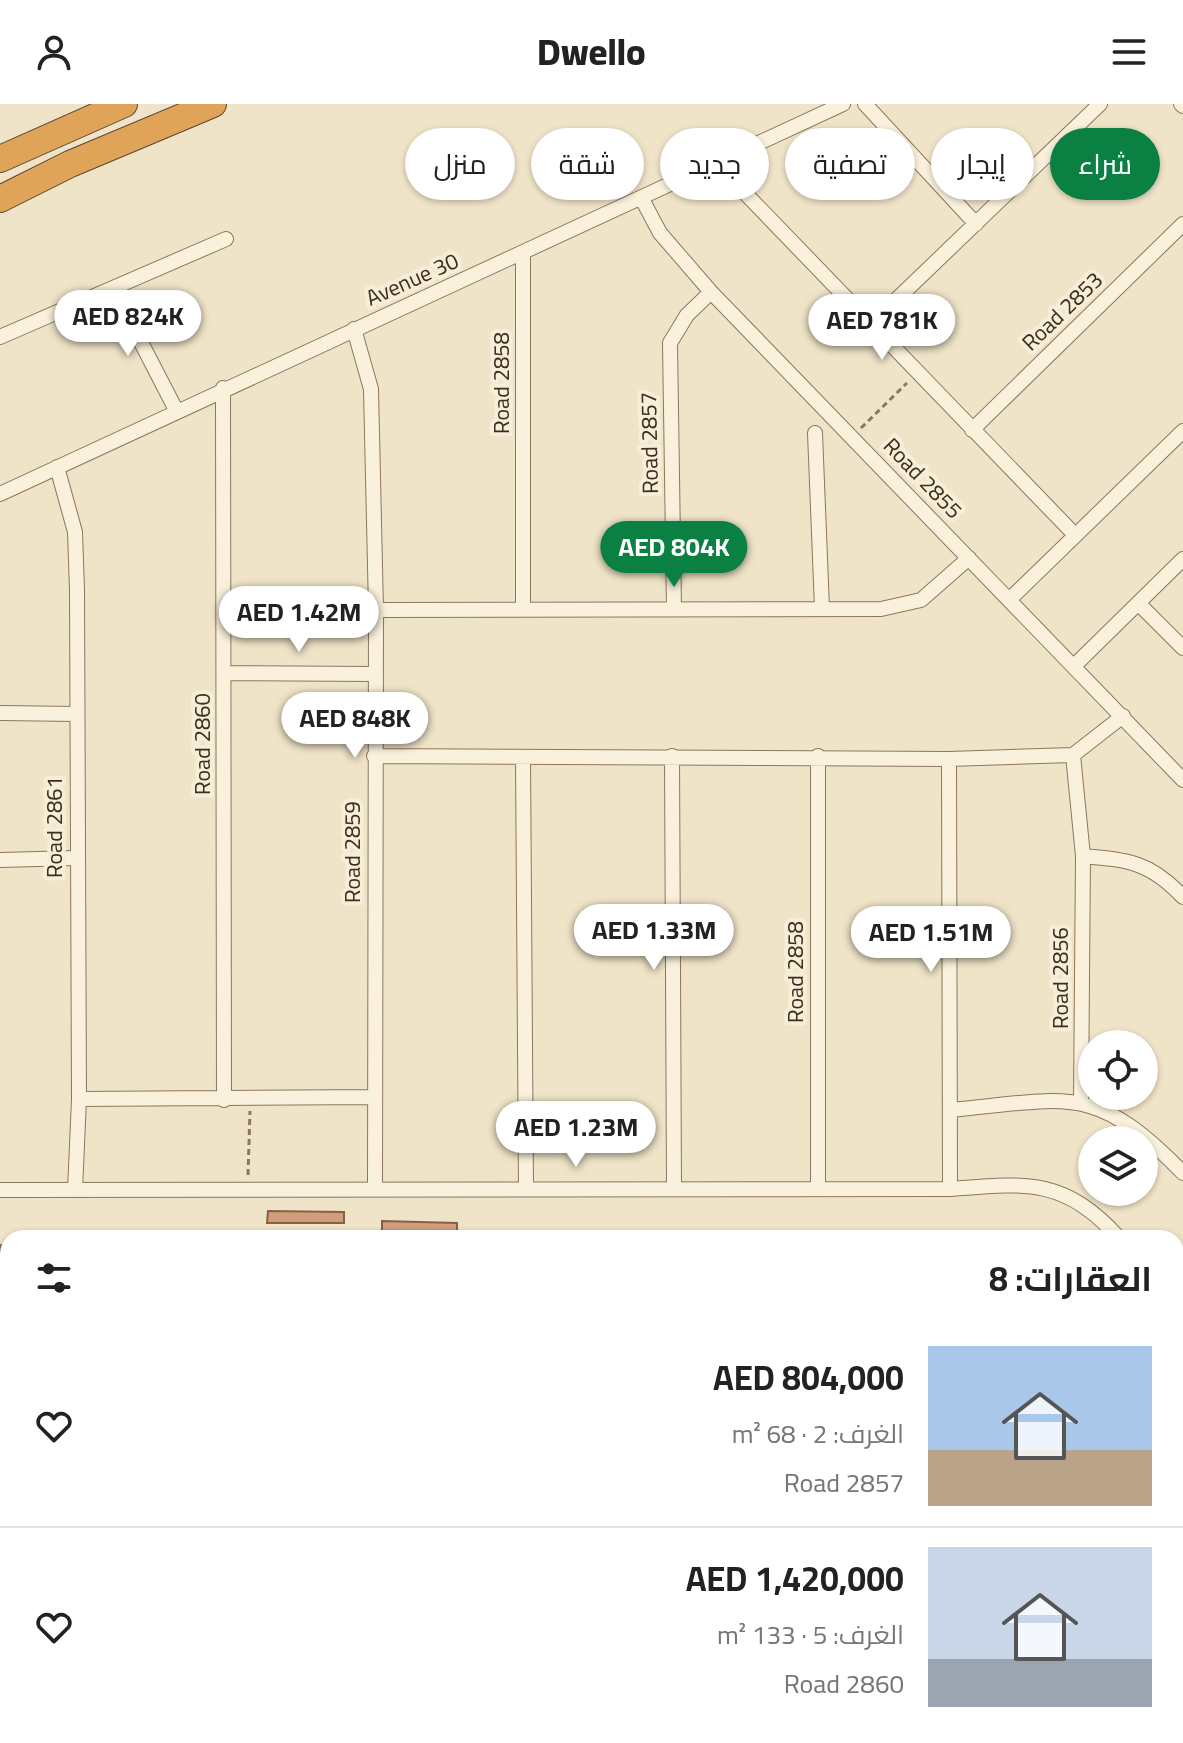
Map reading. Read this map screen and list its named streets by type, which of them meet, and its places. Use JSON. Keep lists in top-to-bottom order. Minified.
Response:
{"streets":{"street":["Avenue 30","Road 2853","Road 2858","Road 2857","Road 2855","Road 2860","Road 2861","Road 2859","Road 2856"]},"crossings":[["Avenue 30","Road 2858"],["Avenue 30","Road 2860"],["Avenue 30","Road 2861"],["Avenue 30","Road 2859"],["Road 2857","Road 2855"]],"page":{"header":"Dwello","chip":["شراء","إيجار","تصفية","جديد","شقة","منزل"],"price":["AED 824K","AED 781K","AED 804K","AED 1.42M","AED 848K","AED 1.33M","AED 1.51M","AED 1.23M"],"heading":"العقارات: 8","list":[{"name":"AED 804,000","note":"الغرف: 2 · 68 m² · Road 2857"},{"name":"AED 1,420,000","note":"الغرف: 5 · 133 m² · Road 2860"}]}}
